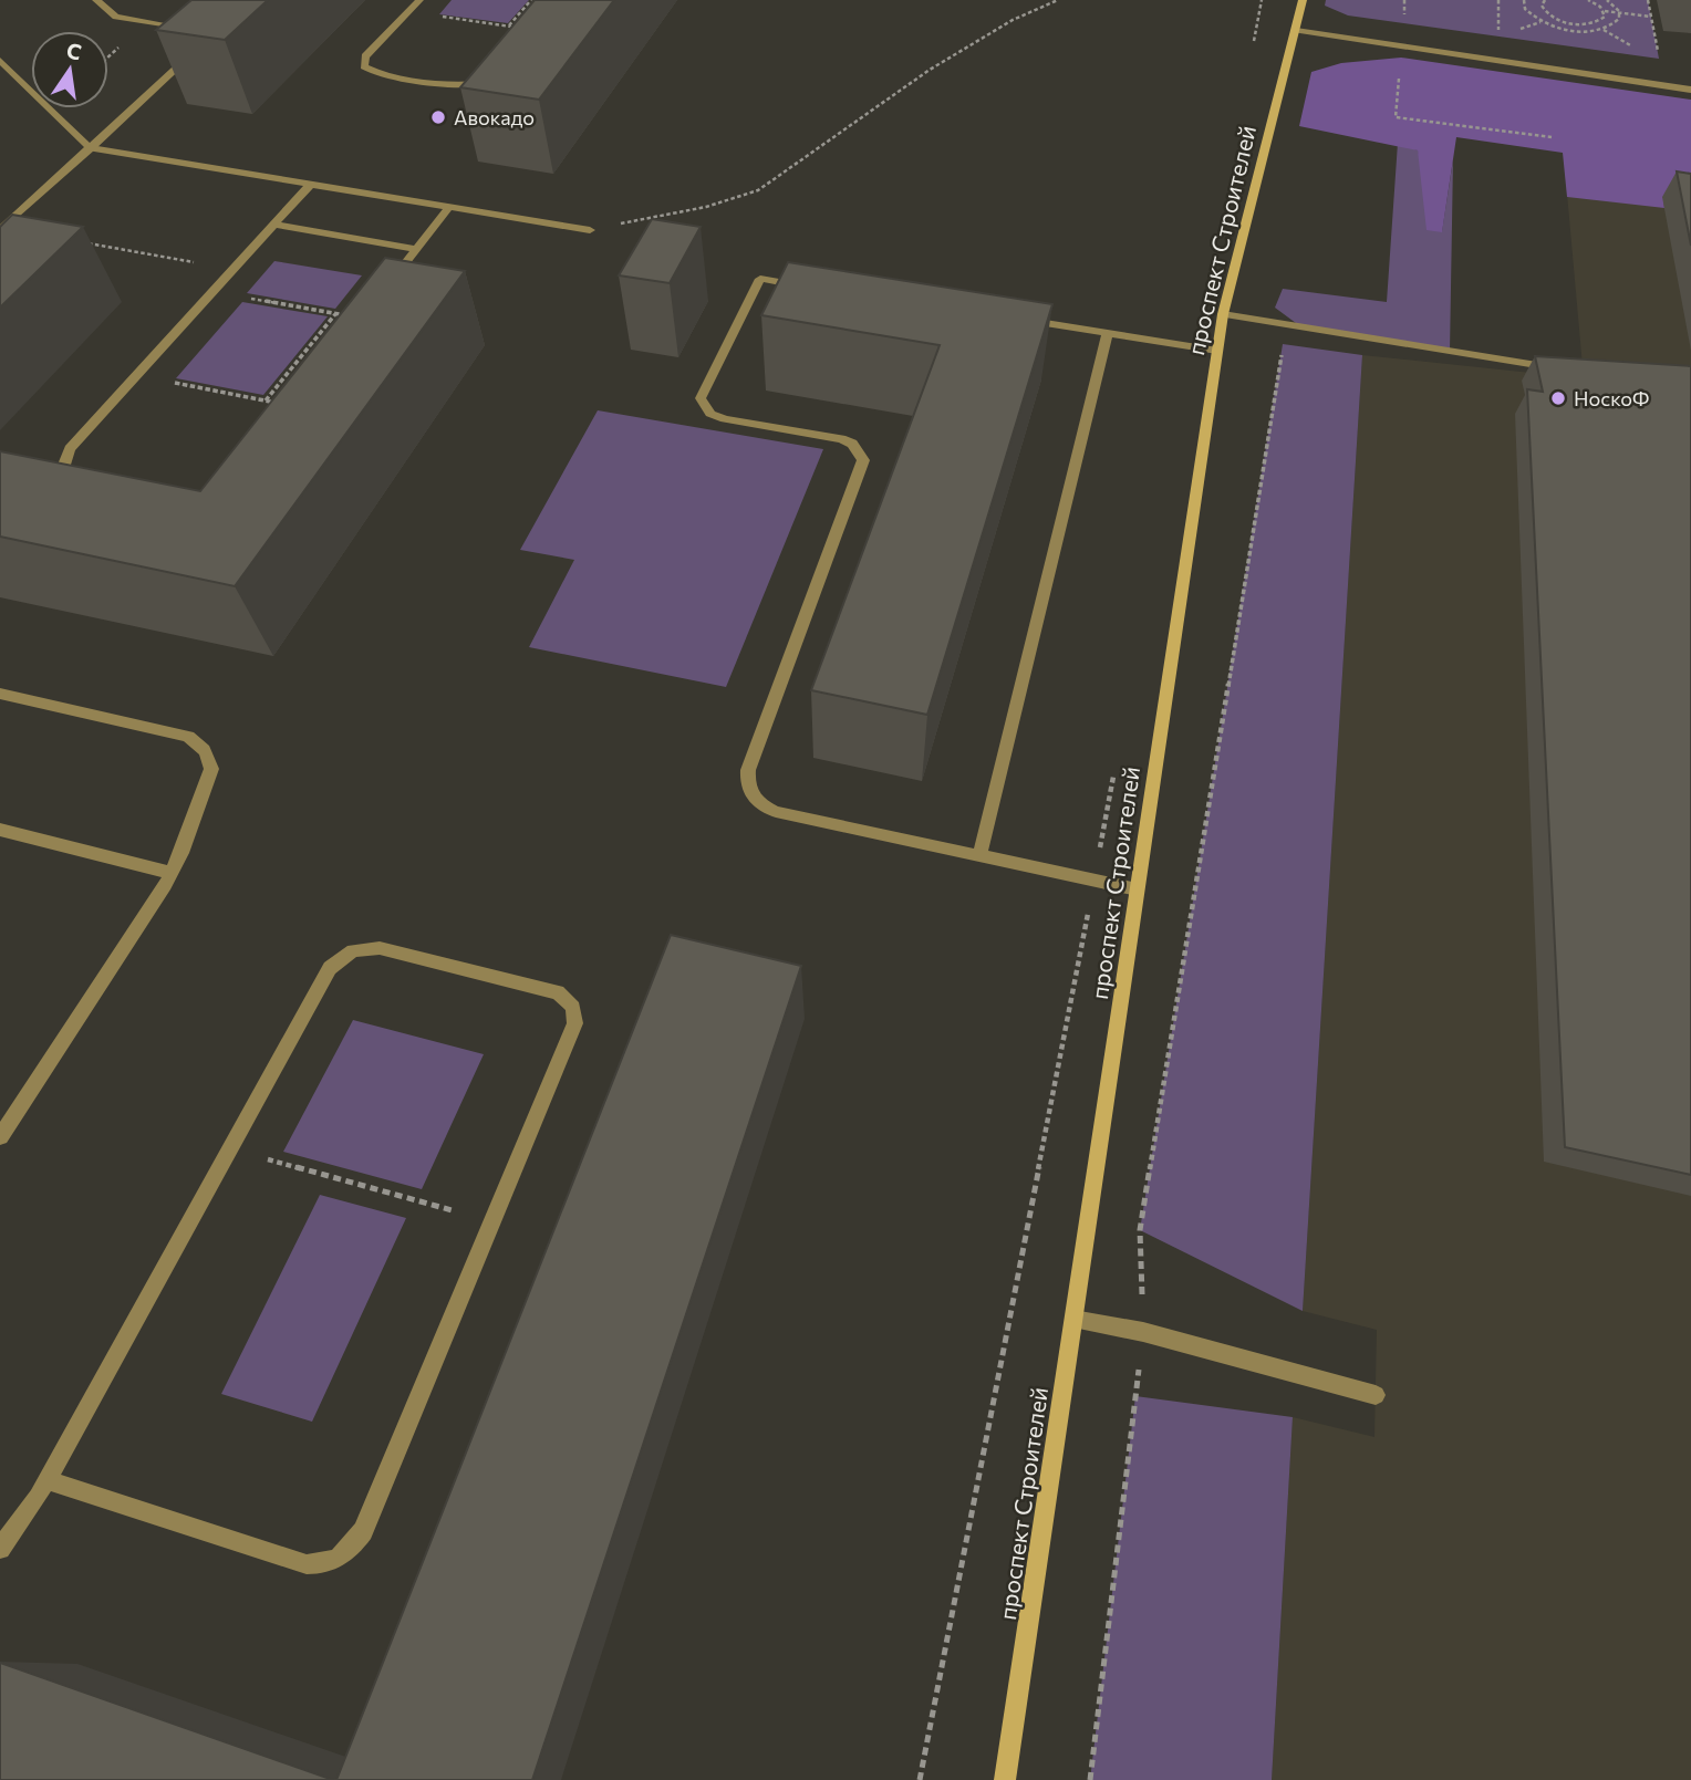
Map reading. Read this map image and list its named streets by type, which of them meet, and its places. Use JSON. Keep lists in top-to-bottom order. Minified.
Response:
{"streets":{"street":["проспект Строителей"]},"places":["Авокадо","НоскоФ"],"north":"top"}
